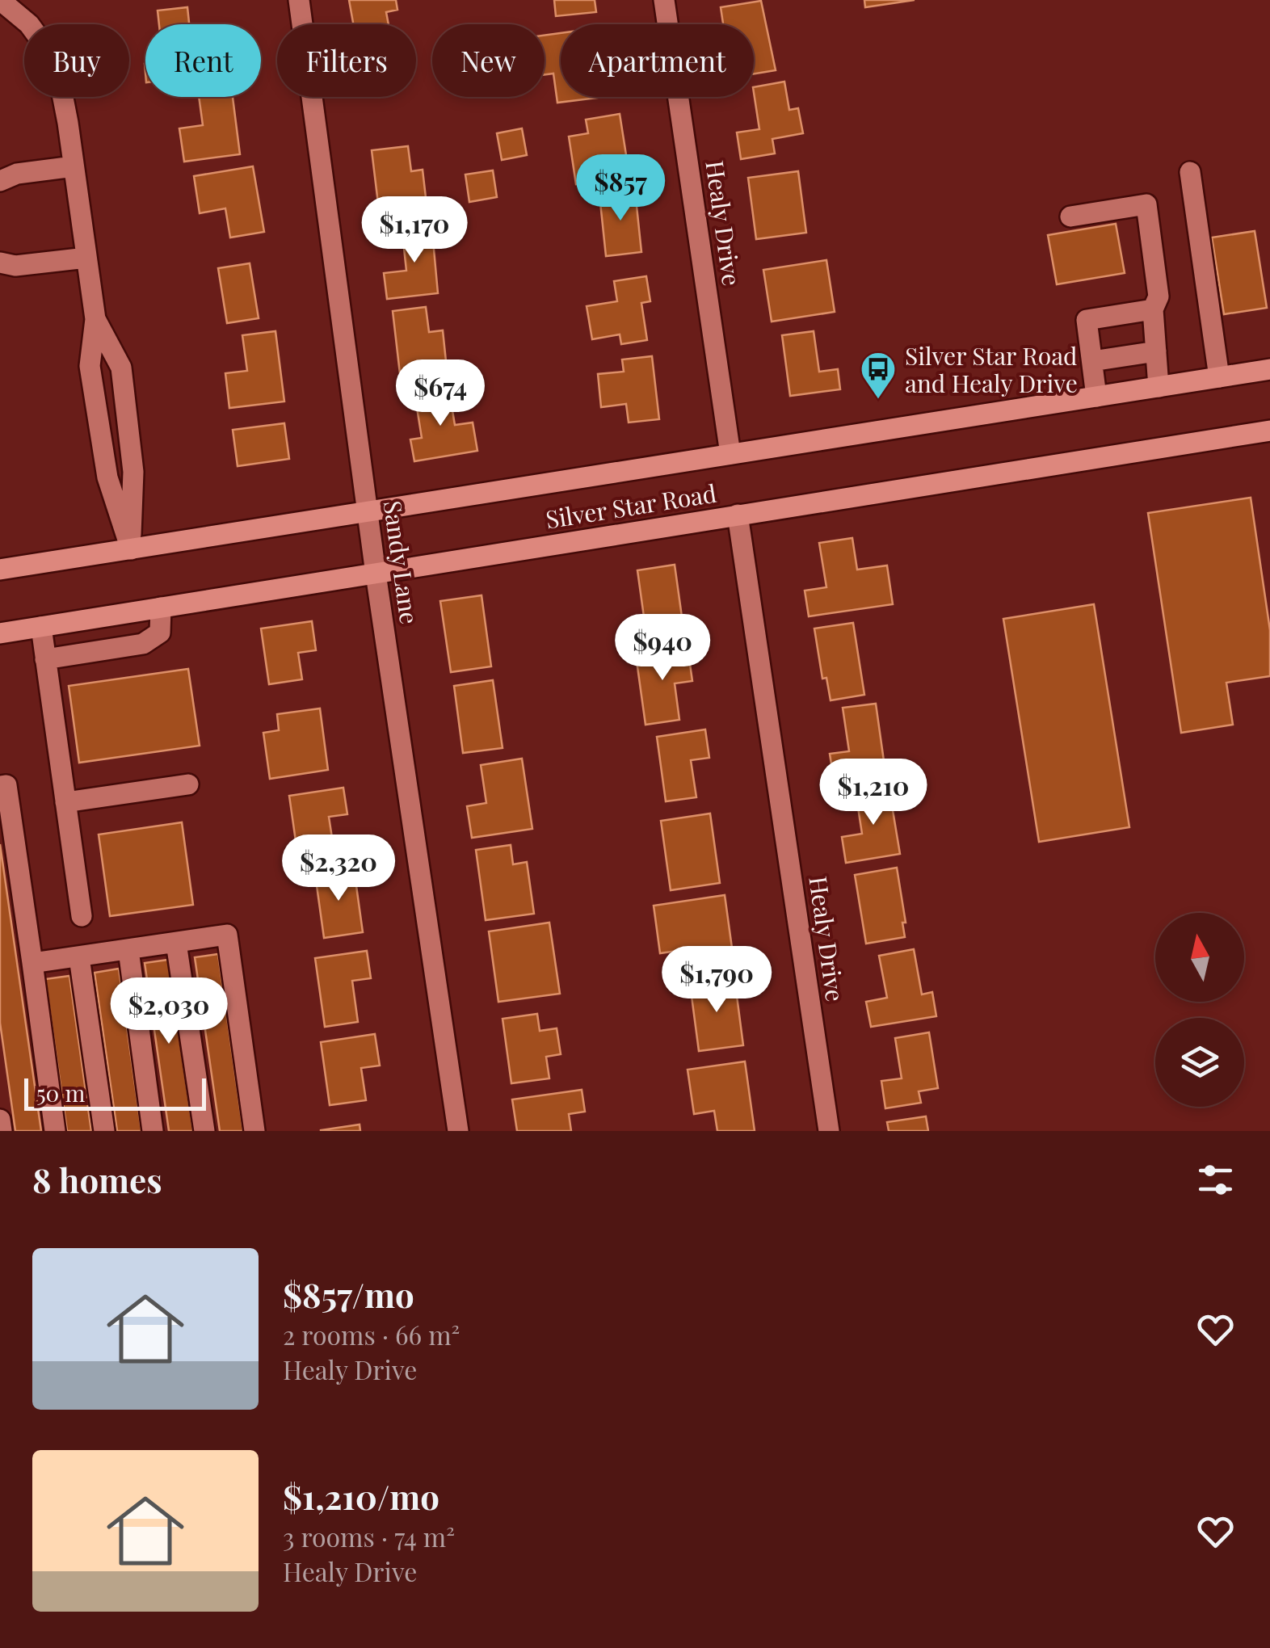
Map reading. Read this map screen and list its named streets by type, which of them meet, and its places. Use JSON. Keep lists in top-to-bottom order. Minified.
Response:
{"streets":{"main road":["Silver Star Road"],"street":["Healy Drive","Sandy Lane"]},"crossings":[["Healy Drive","Silver Star Road"],["Silver Star Road","Sandy Lane"]],"places":{"bus stop":["Silver Star Road and Healy Drive"]},"scale_bar":"50 m","north":"top","page":{"chip":["Buy","Rent","Filters","New","Apartment"],"price":["$857","$1,170","$674","$940","$1,210","$2,320","$1,790","$2,030"],"scale":"50 m","heading":"8 homes","list":[{"name":"$857/mo","note":"2 rooms · 66 m² · Healy Drive"},{"name":"$1,210/mo","note":"3 rooms · 74 m² · Healy Drive"}]}}
